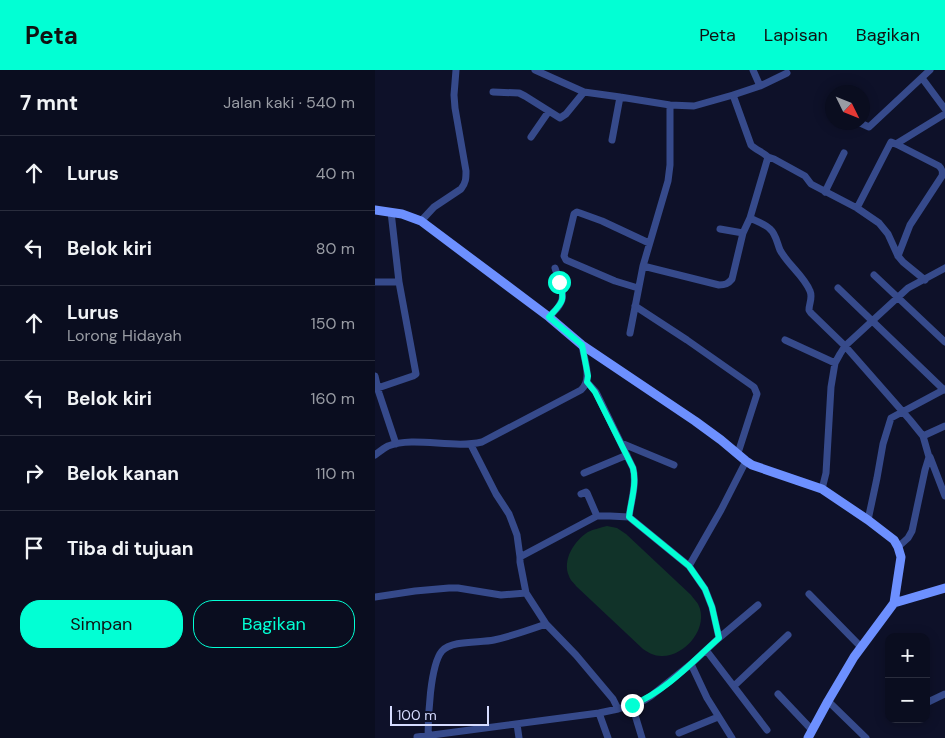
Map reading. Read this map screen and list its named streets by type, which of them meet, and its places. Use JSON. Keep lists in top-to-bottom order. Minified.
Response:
{"scale_bar":"100 m","north":"bottom right","page":{"header":"Peta","nav":["Peta","Lapisan","Bagikan"],"heading":["7 mnt","Jalan kaki · 540 m"],"list":[["Lurus","40 m"],["Belok kiri","80 m"],["Lurus","Lorong Hidayah","150 m"],["Belok kiri","160 m"],["Belok kanan","110 m"],"Tiba di tujuan"],"buttons":["Simpan","Bagikan"],"map_buttons":["+","−"],"scale":"100 m"}}
